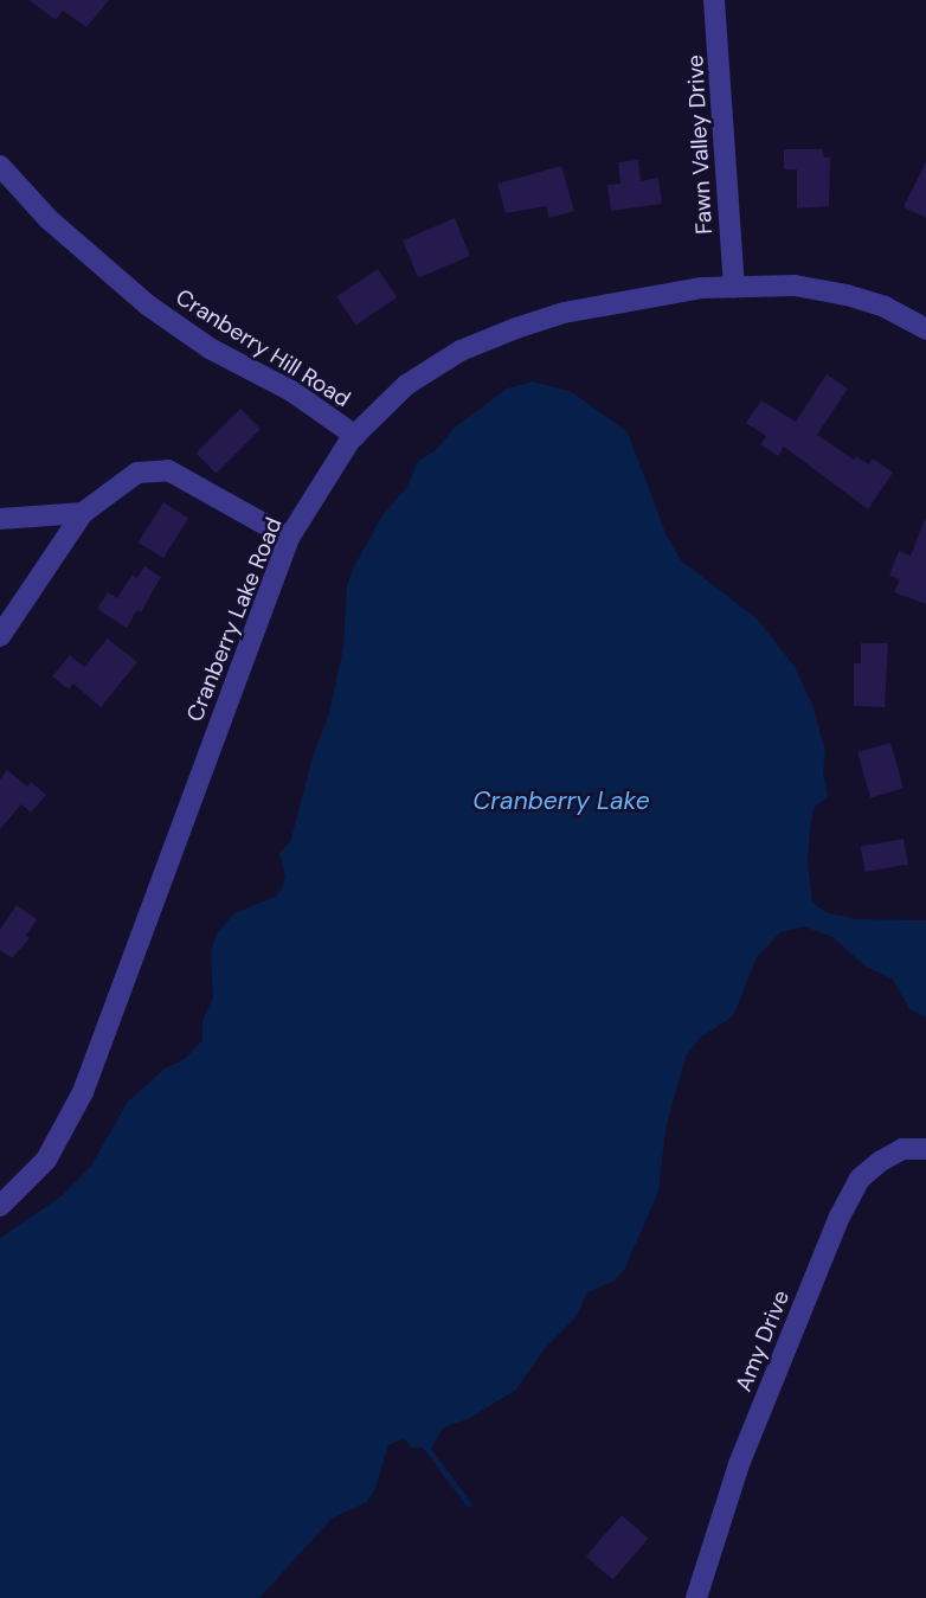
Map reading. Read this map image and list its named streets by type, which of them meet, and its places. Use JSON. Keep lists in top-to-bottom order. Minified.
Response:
{"streets":{"street":["Fawn Valley Drive","Cranberry Hill Road","Cranberry Lake Road","Amy Drive"]},"crossings":[["Fawn Valley Drive","Cranberry Lake Road"],["Cranberry Hill Road","Cranberry Lake Road"]],"water":["Cranberry Lake"]}
